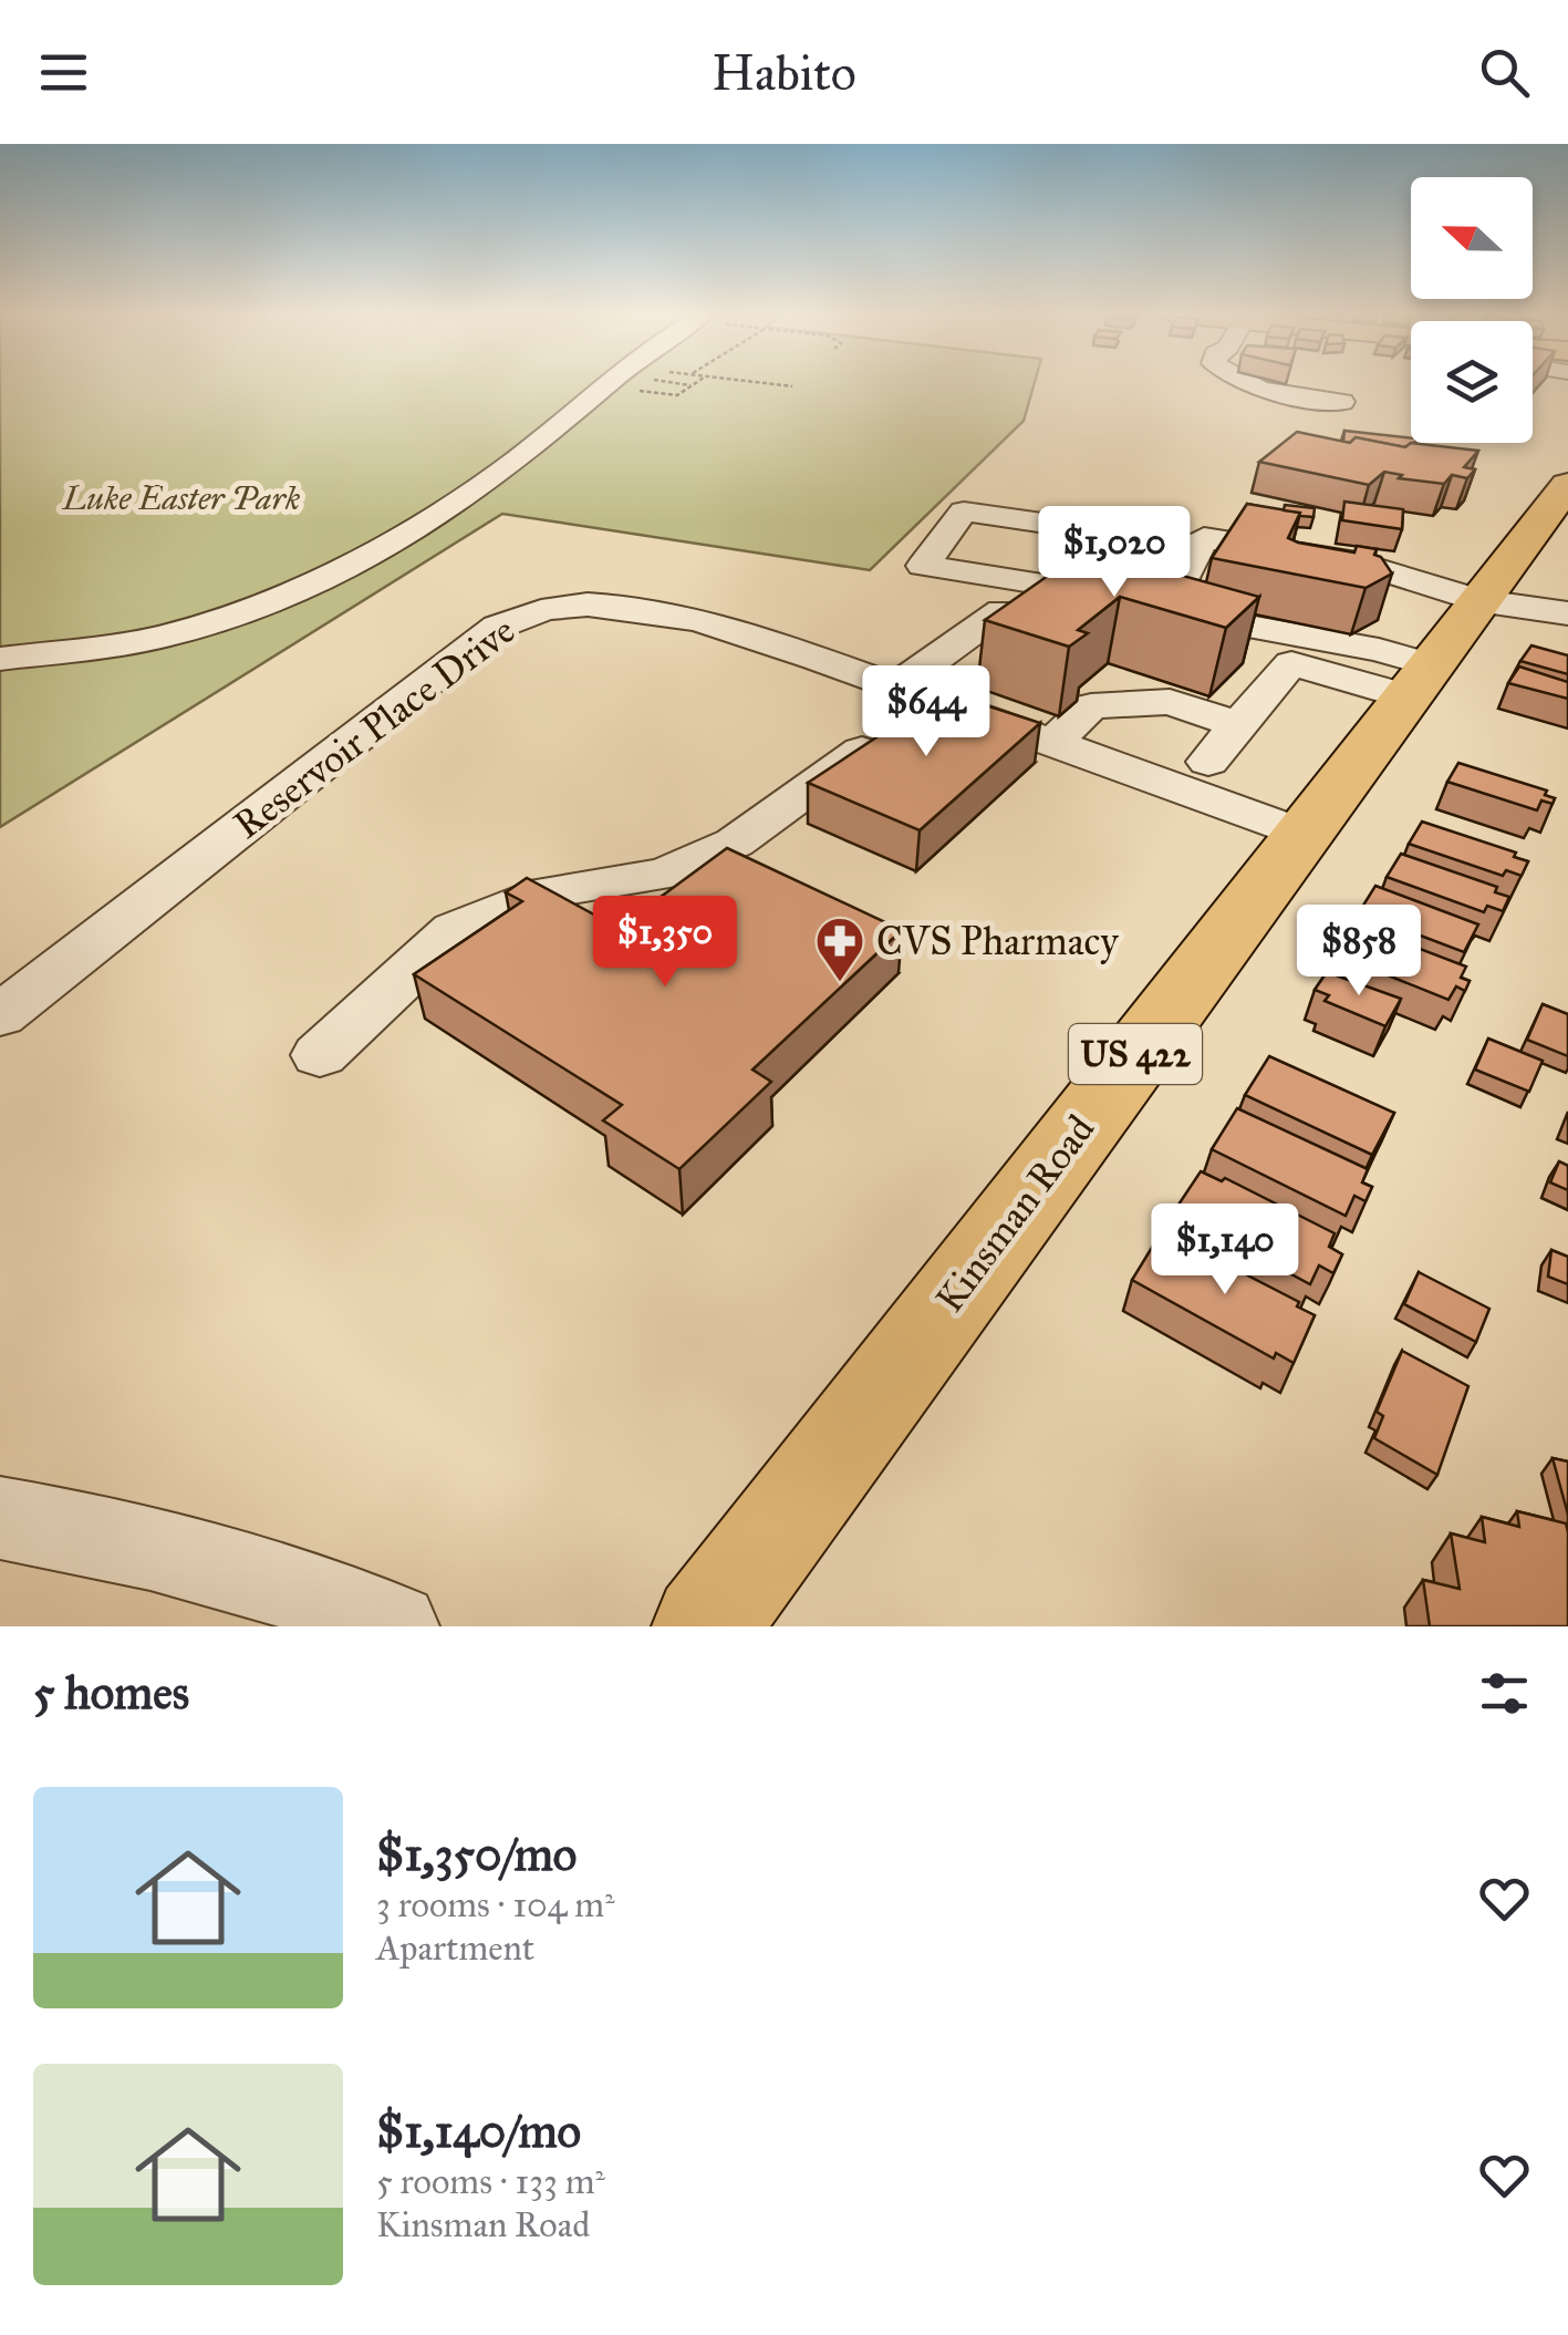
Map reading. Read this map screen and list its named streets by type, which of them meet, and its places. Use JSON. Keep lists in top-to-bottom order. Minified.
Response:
{"streets":{"main road":["US 422","Kinsman Road"],"street":["Reservoir Place Drive"]},"crossings":[["Reservoir Place Drive","Kinsman Road"]],"parks":["Luke Easter Park"],"places":{"pharmacy":["CVS Pharmacy"]},"north":"left","page":{"header":"Habito","price":["$1,020","$644","$1,350","$858","$1,140"],"heading":"5 homes","list":[{"name":"$1,350/mo","note":"3 rooms · 104 m² · Apartment"},{"name":"$1,140/mo","note":"5 rooms · 133 m² · Kinsman Road"}]}}
